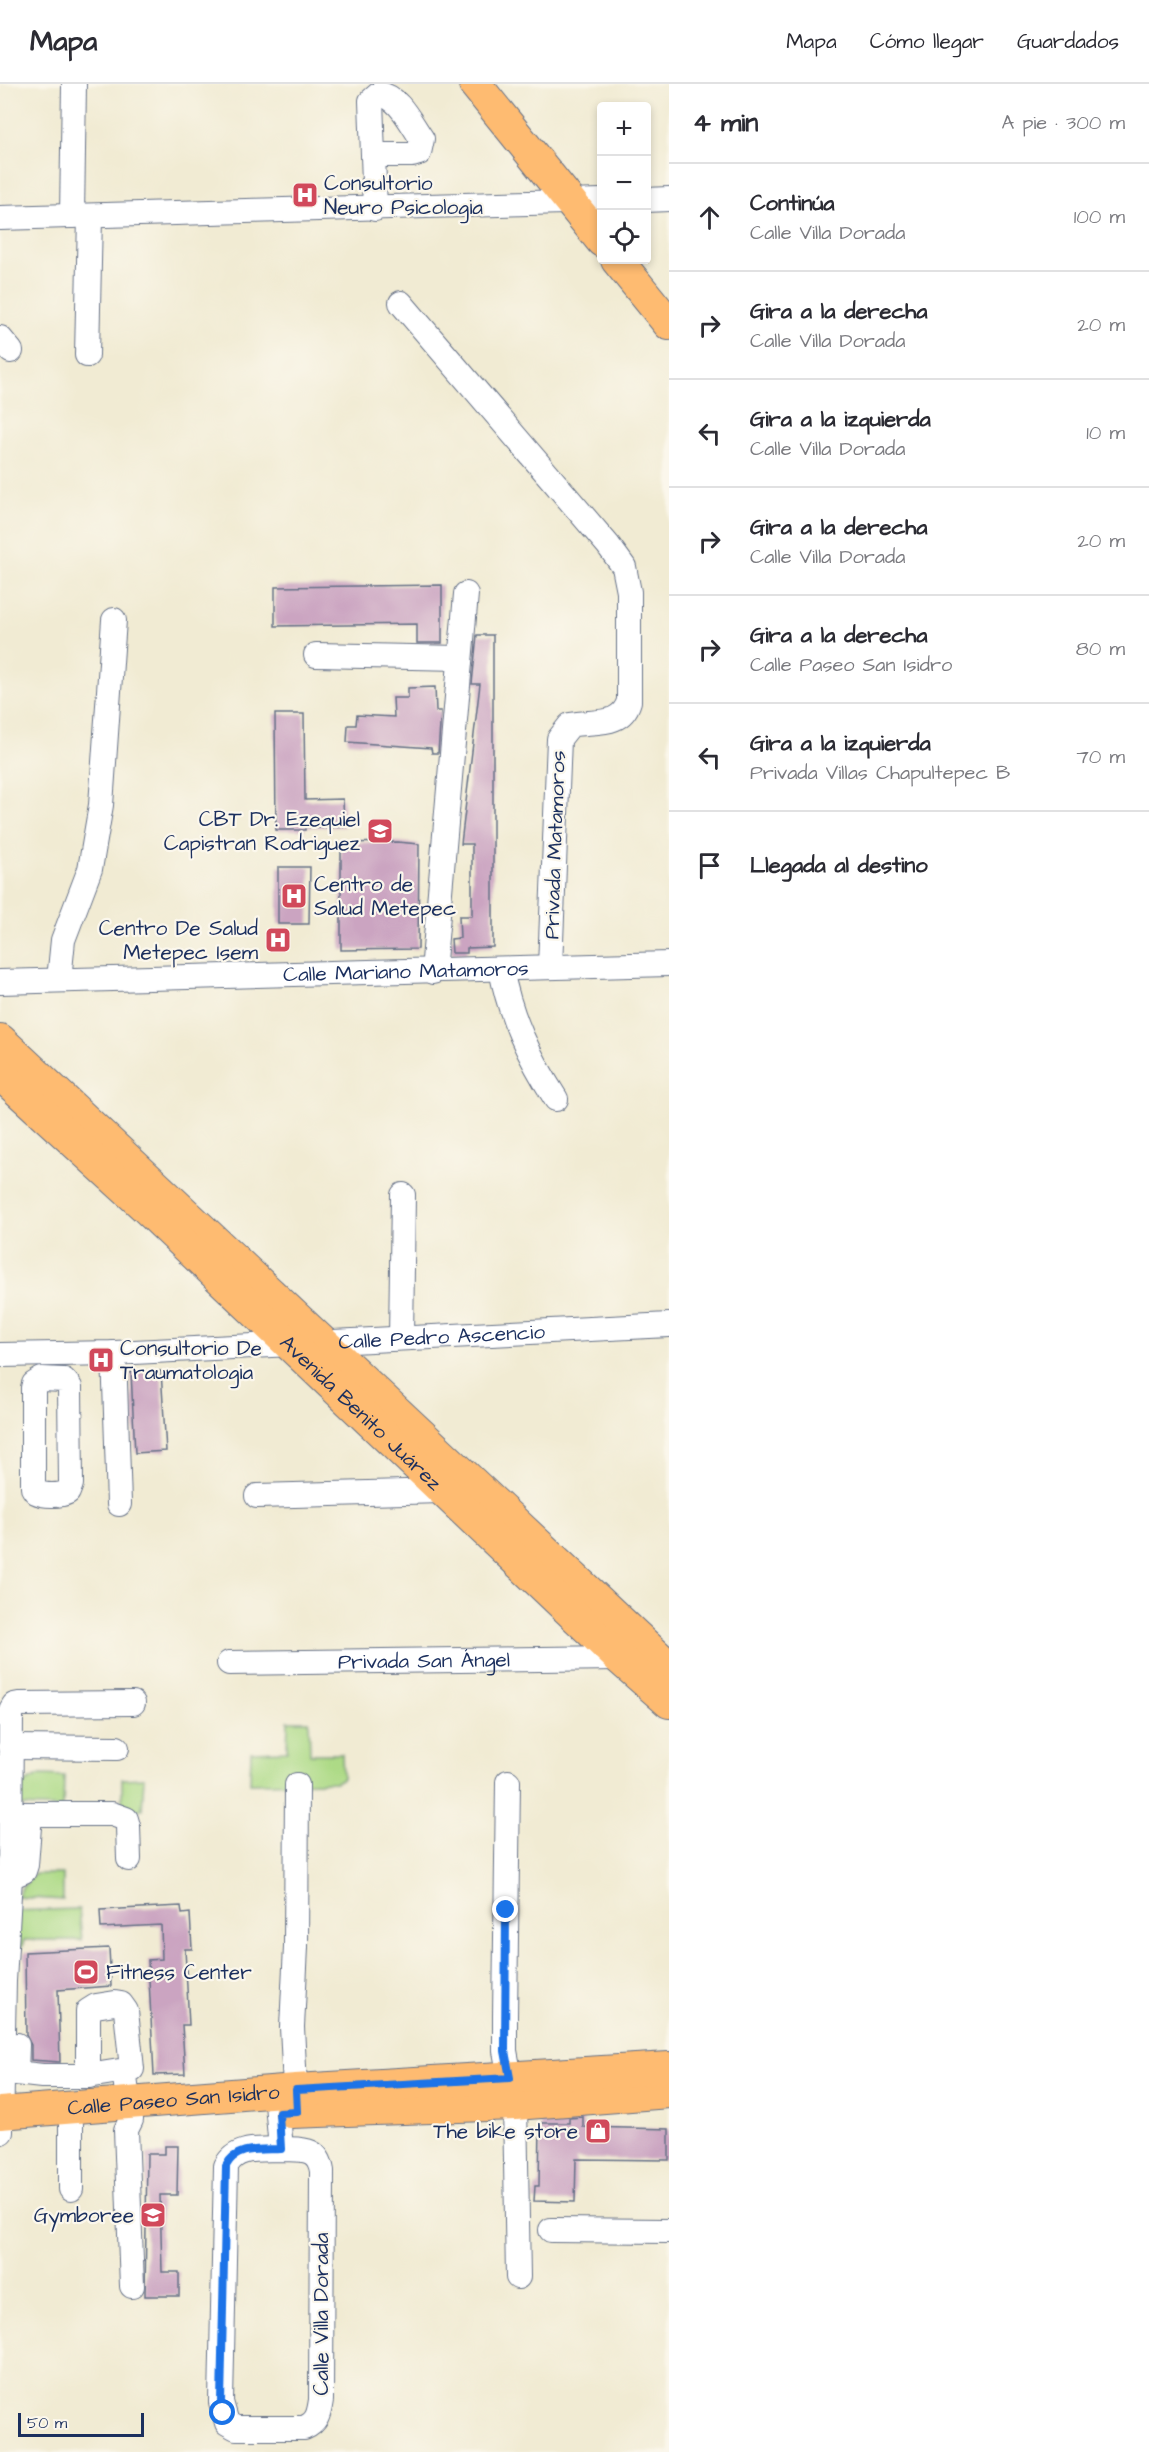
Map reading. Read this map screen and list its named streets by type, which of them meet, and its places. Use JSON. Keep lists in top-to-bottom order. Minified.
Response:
{"streets":{"main road":["Avenida Benito Juárez","Calle Paseo San Isidro"],"street":["Privada Matamoros","Calle Mariano Matamoros","Calle Pedro Ascencio","Privada San Ángel","Calle Villa Dorada"]},"crossings":[["Privada Matamoros","Calle Mariano Matamoros"],["Calle Pedro Ascencio","Avenida Benito Juárez"],["Avenida Benito Juárez","Privada San Ángel"]],"places":{"hospital":["Consultorio Neuro Psicologia","Centro de Salud Metepec","Centro De Salud Metepec Isem","Consultorio De Traumatologia"],"school or university":["CBT Dr. Ezequiel Capistran Rodriguez","Gymboree"],"sports":["Fitness Center"],"shop":["The bike store"]},"scale_bar":"50 m","page":{"header":"Mapa","nav":["Mapa","Cómo llegar","Guardados"],"heading":["4 min","A pie · 300 m"],"map_buttons":["+","−"],"list":[["Continúa","Calle Villa Dorada","100 m"],["Gira a la derecha","Calle Villa Dorada","20 m"],["Gira a la izquierda","Calle Villa Dorada","10 m"],["Gira a la derecha","Calle Villa Dorada","20 m"],["Gira a la derecha","Calle Paseo San Isidro","80 m"],["Gira a la izquierda","Privada Villas Chapultepec B","70 m"],"Llegada al destino"],"scale":"50 m"}}
